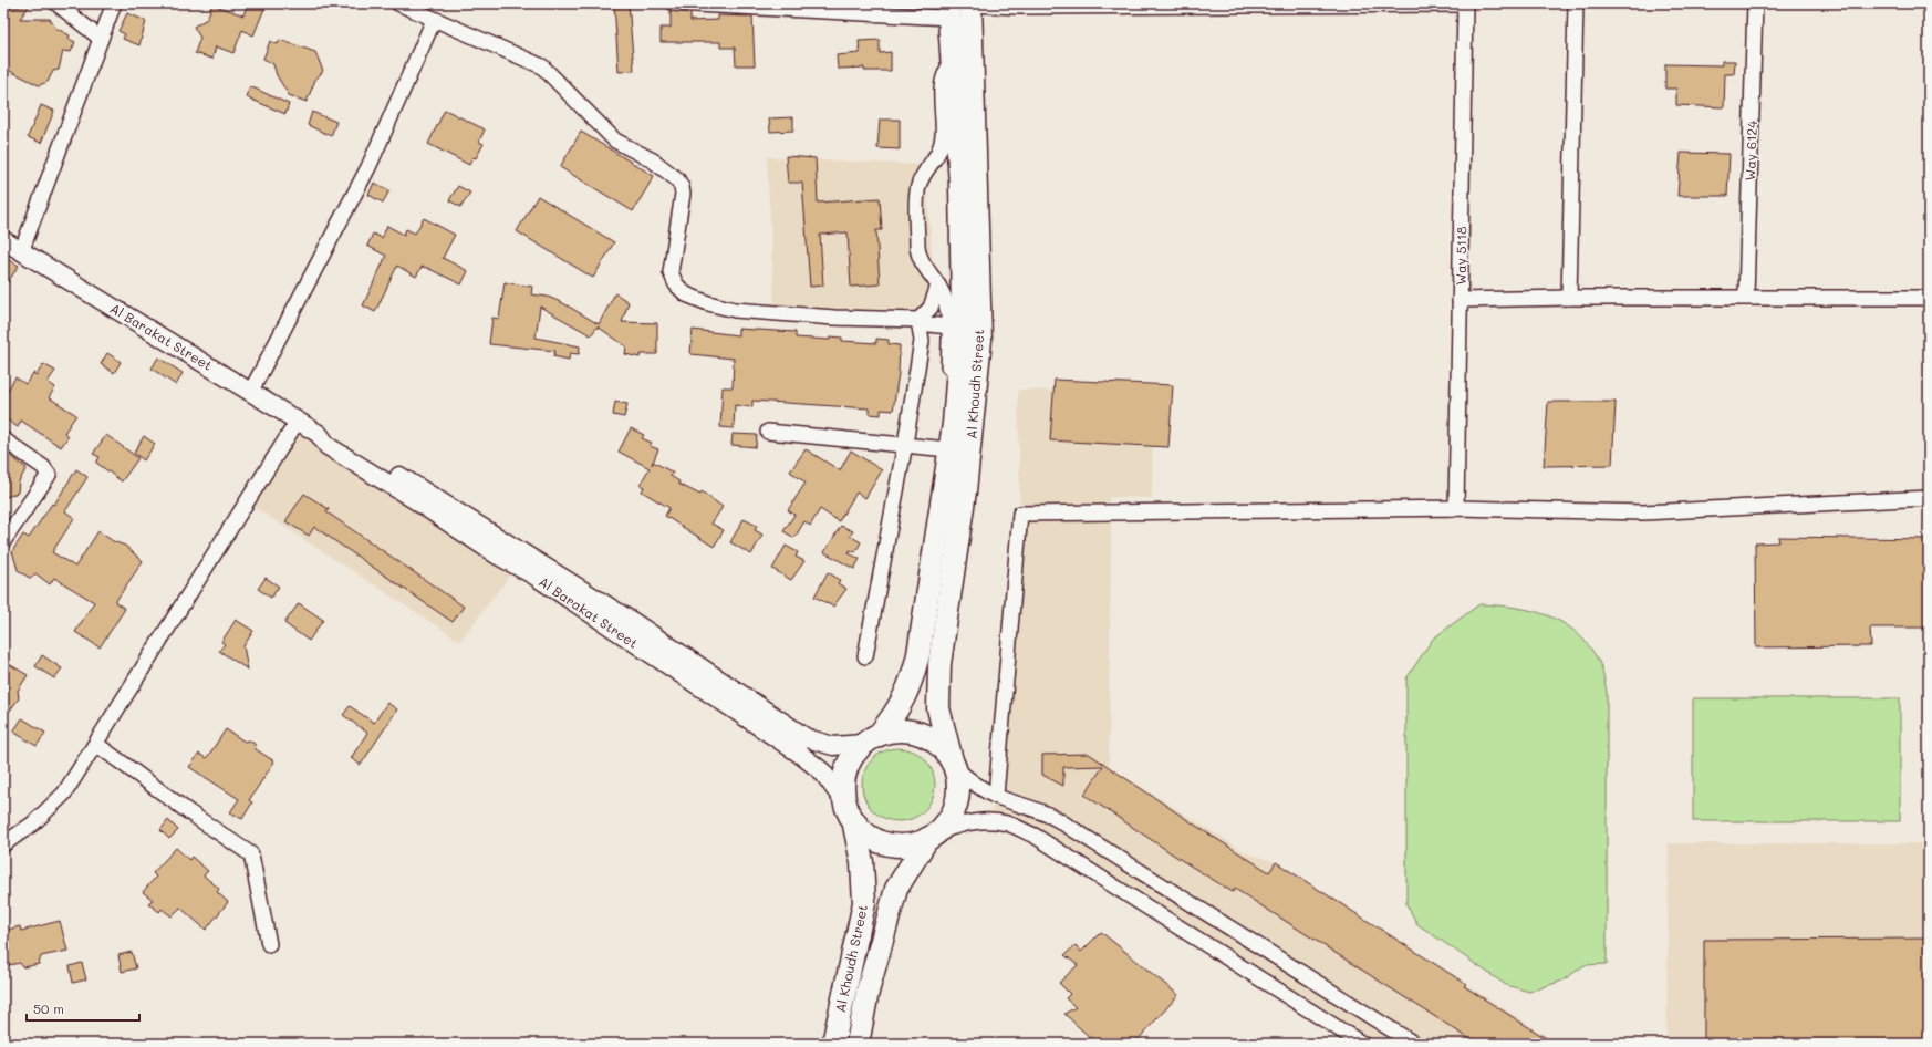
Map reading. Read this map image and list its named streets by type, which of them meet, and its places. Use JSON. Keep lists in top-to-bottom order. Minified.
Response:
{"streets":{"main road":["Al Khoudh Street"],"street":["Way 6124","Way 5118","Al Barakat Street"]},"crossings":[["Al Barakat Street","Al Khoudh Street"]],"scale_bar":"50 m"}
